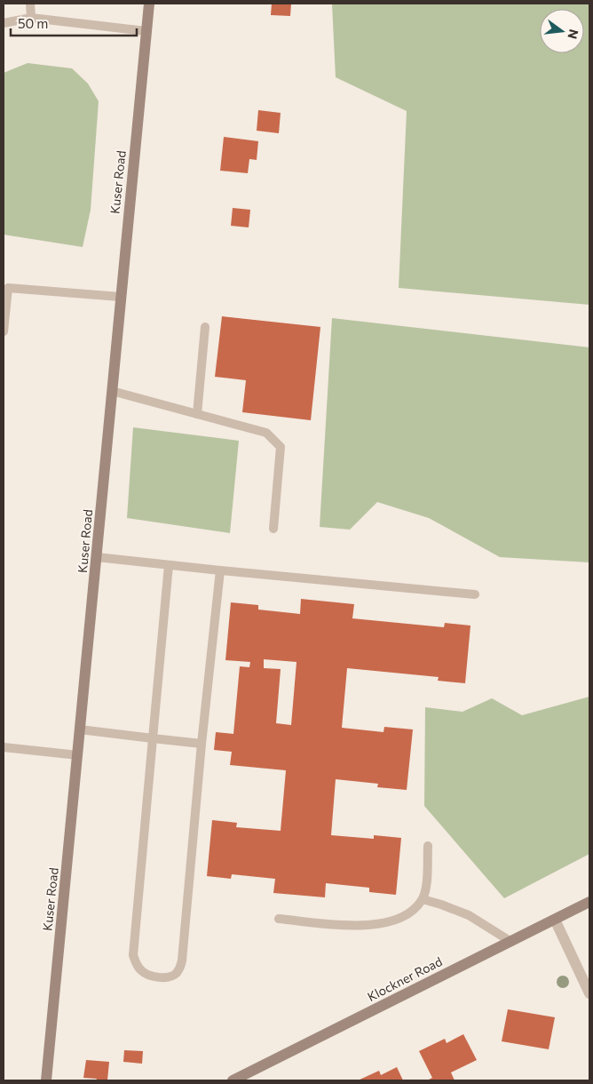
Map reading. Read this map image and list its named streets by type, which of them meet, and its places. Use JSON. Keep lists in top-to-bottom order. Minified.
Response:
{"streets":{"street":["Kuser Road","Klockner Road"]},"scale_bar":"50 m","north":"right"}
